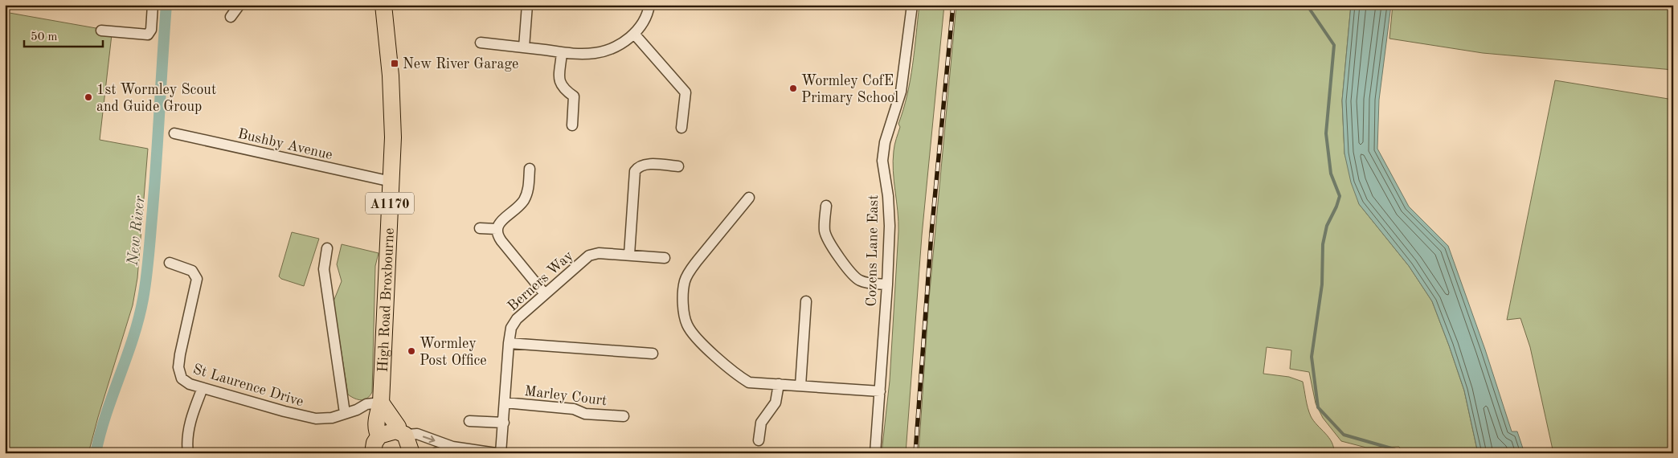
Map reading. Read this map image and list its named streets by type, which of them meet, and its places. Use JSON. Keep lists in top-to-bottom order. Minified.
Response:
{"streets":{"main road":["A1170","High Road Broxbourne"],"street":["Bushby Avenue","Cozens Lane East","Berners Way","St Laurence Drive","Marley Court"]},"crossings":[["Bushby Avenue","High Road Broxbourne"],["Berners Way","Marley Court"],["High Road Broxbourne","St Laurence Drive"]],"water":["New River"],"places":{"transit":["New River Garage"],"other":["Wormley CofE Primary School","1st Wormley Scout and Guide Group","Wormley Post Office"]},"scale_bar":"50 m"}
